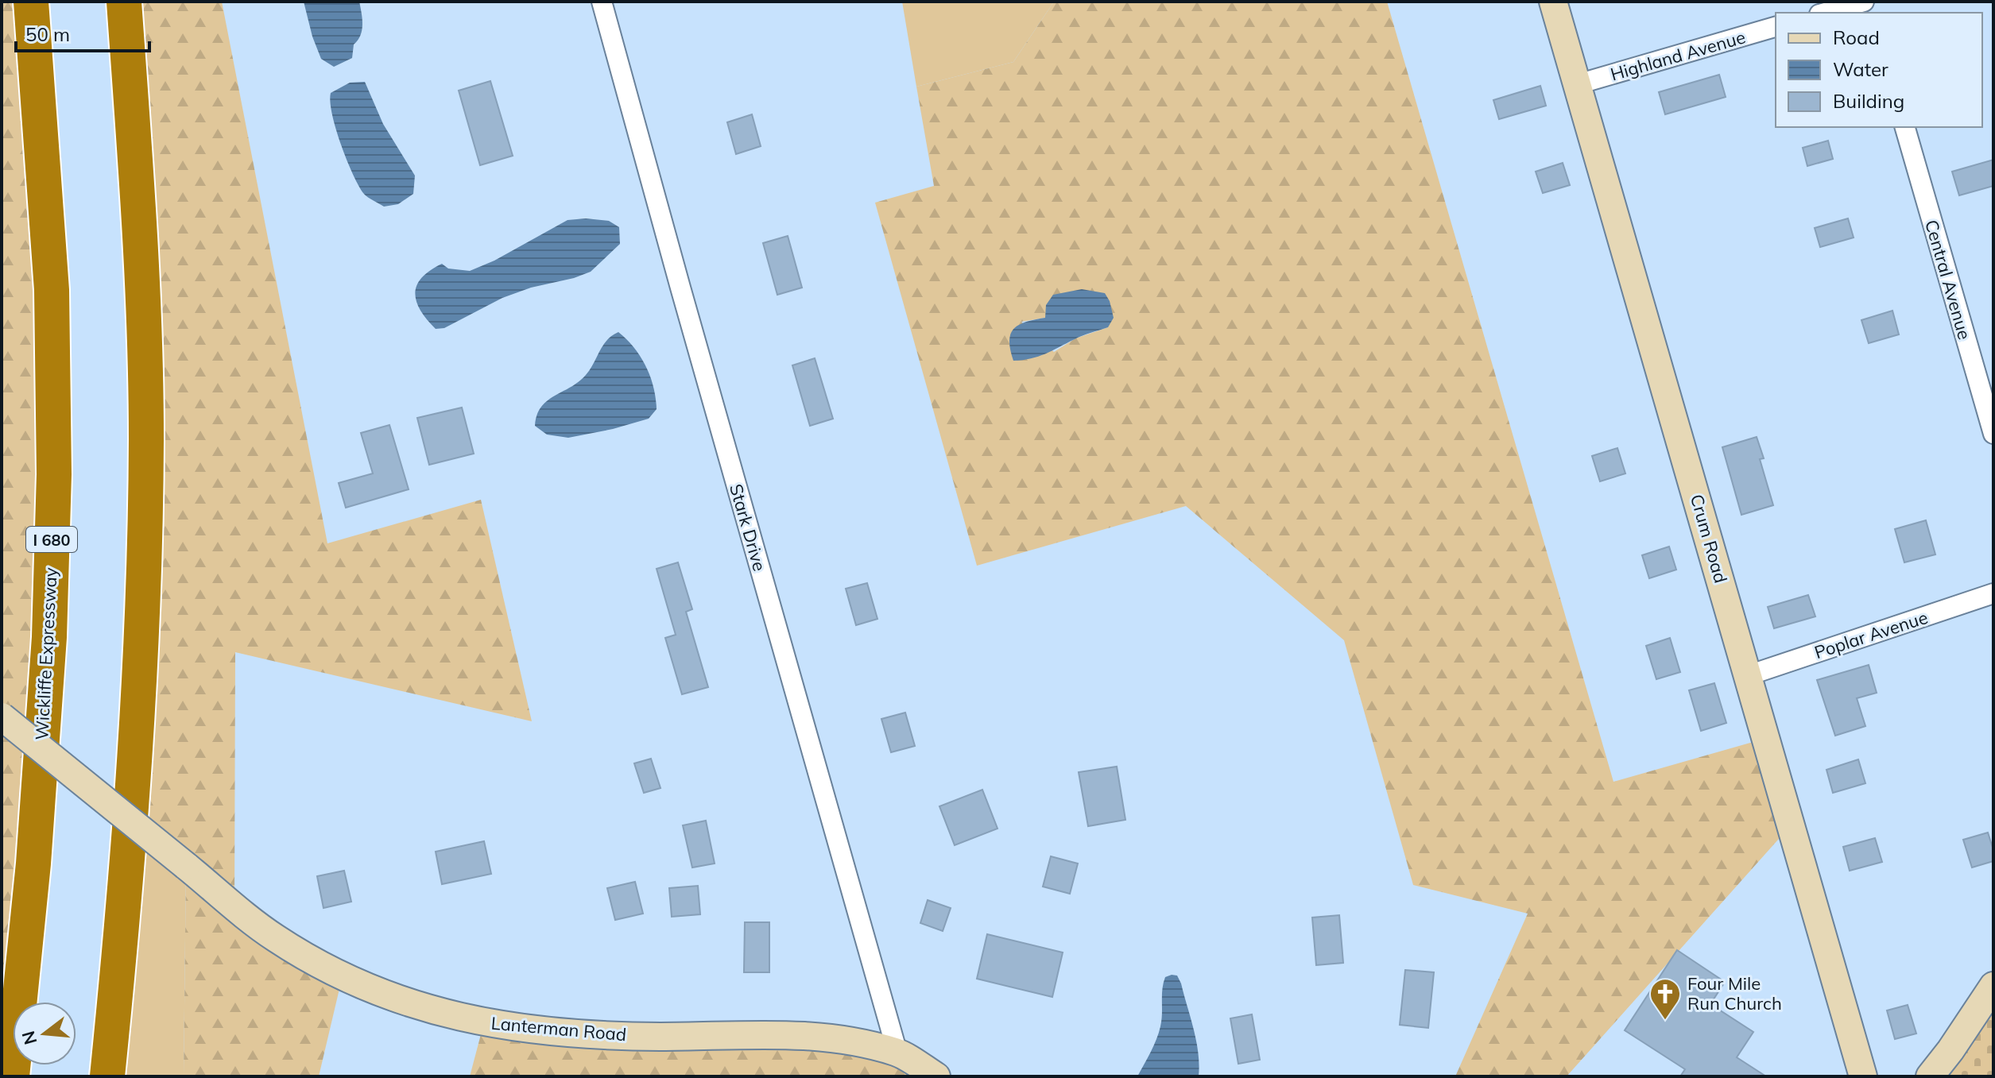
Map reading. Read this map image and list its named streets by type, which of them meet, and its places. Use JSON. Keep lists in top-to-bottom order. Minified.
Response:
{"streets":{"highway":["I 680","Wickliffe Expressway"],"street":["Highland Avenue","Central Avenue","Stark Drive","Crum Road","Poplar Avenue","Lanterman Road"]},"crossings":[["Highland Avenue","Crum Road"],["Stark Drive","Lanterman Road"],["Crum Road","Poplar Avenue"]],"places":{"church":["Four Mile Run Church"]},"legend":["Road","Water","Building"],"scale_bar":"50 m","north":"left"}
